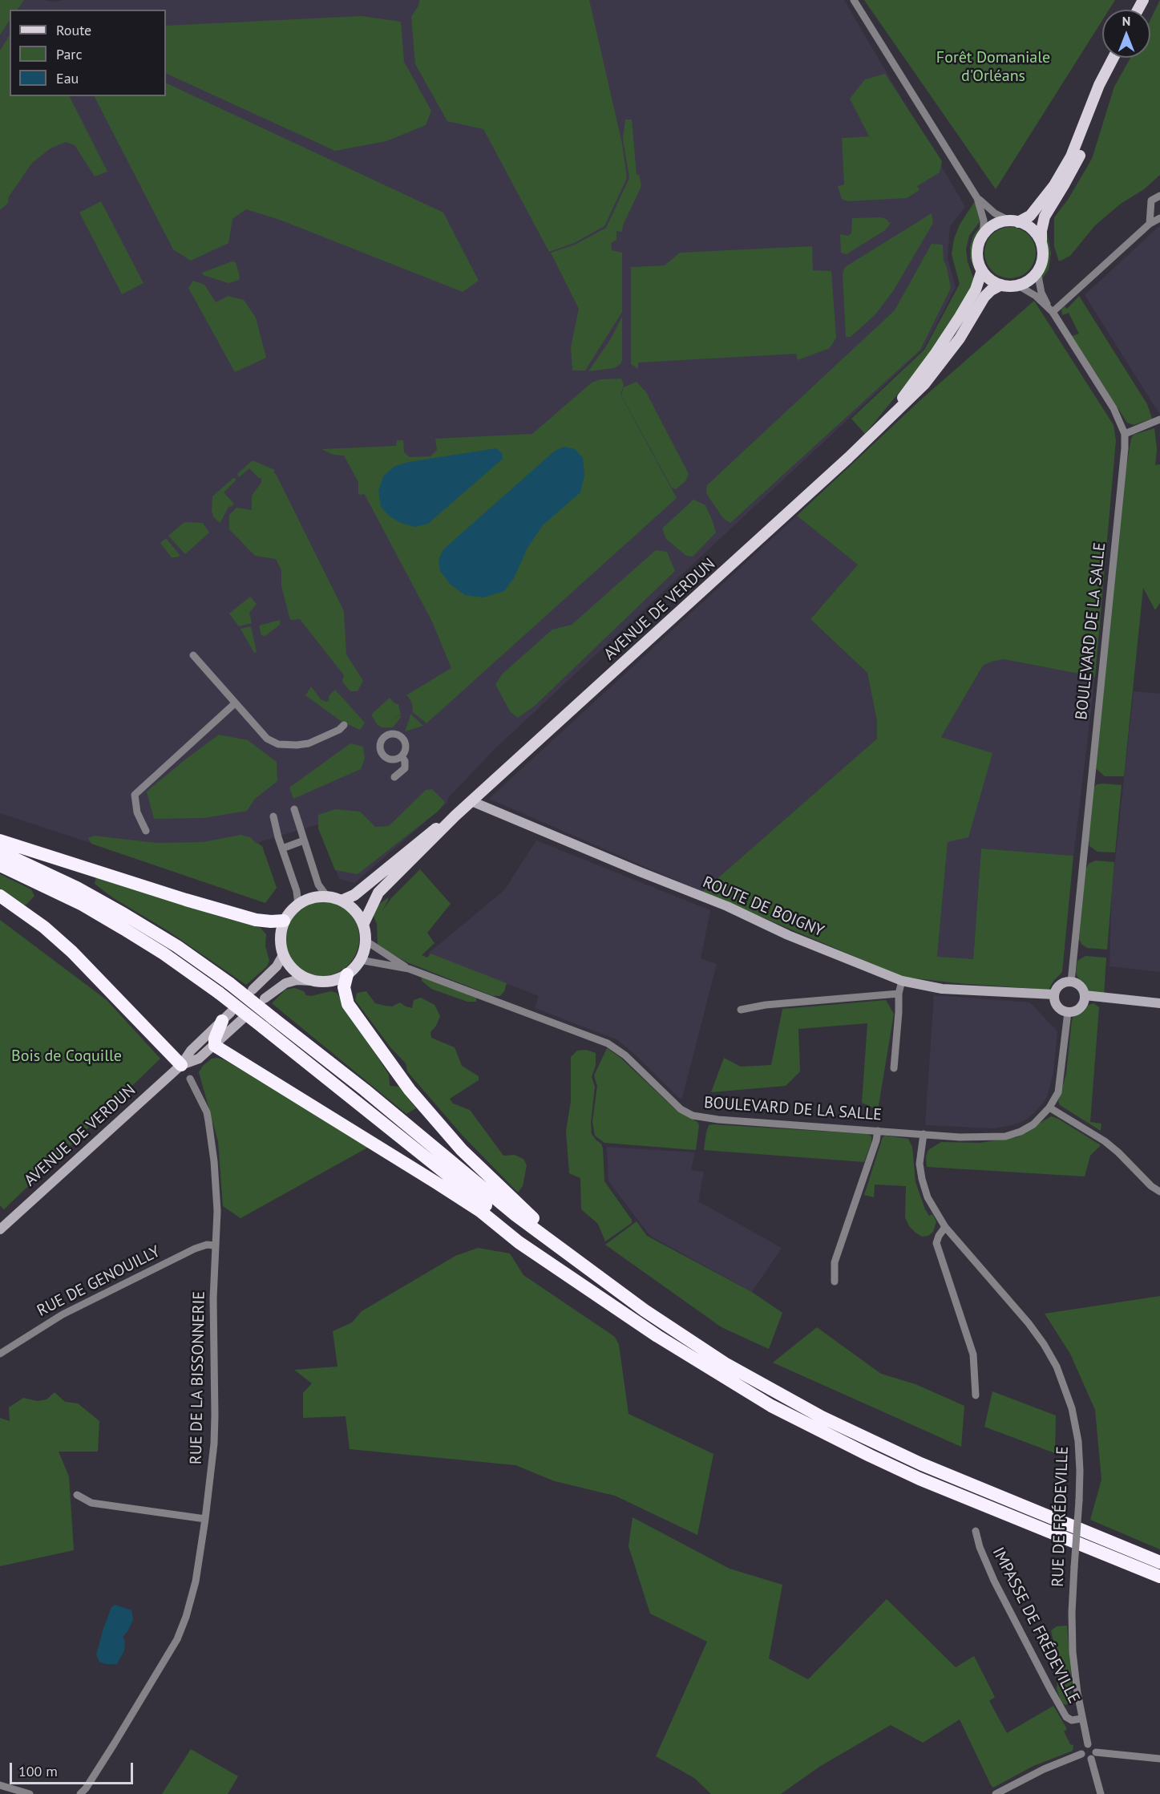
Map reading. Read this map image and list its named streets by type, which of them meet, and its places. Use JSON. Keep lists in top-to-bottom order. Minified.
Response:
{"streets":{"main road":["AVENUE DE VERDUN"],"street":["BOULEVARD DE LA SALLE","ROUTE DE BOIGNY","RUE DE GENOUILLY","RUE DE LA BISSONNERIE","RUE DE FRÉDEVILLE","IMPASSE DE FRÉDEVILLE"]},"crossings":[["AVENUE DE VERDUN","BOULEVARD DE LA SALLE"],["AVENUE DE VERDUN","ROUTE DE BOIGNY"],["BOULEVARD DE LA SALLE","ROUTE DE BOIGNY"],["BOULEVARD DE LA SALLE","RUE DE FRÉDEVILLE"],["RUE DE GENOUILLY","RUE DE LA BISSONNERIE"],["RUE DE FRÉDEVILLE","IMPASSE DE FRÉDEVILLE"]],"parks":["Forêt Domaniale d'Orléans","Bois de Coquille"],"legend":["Route","Parc","Eau"],"scale_bar":"100 m","north":"top"}
